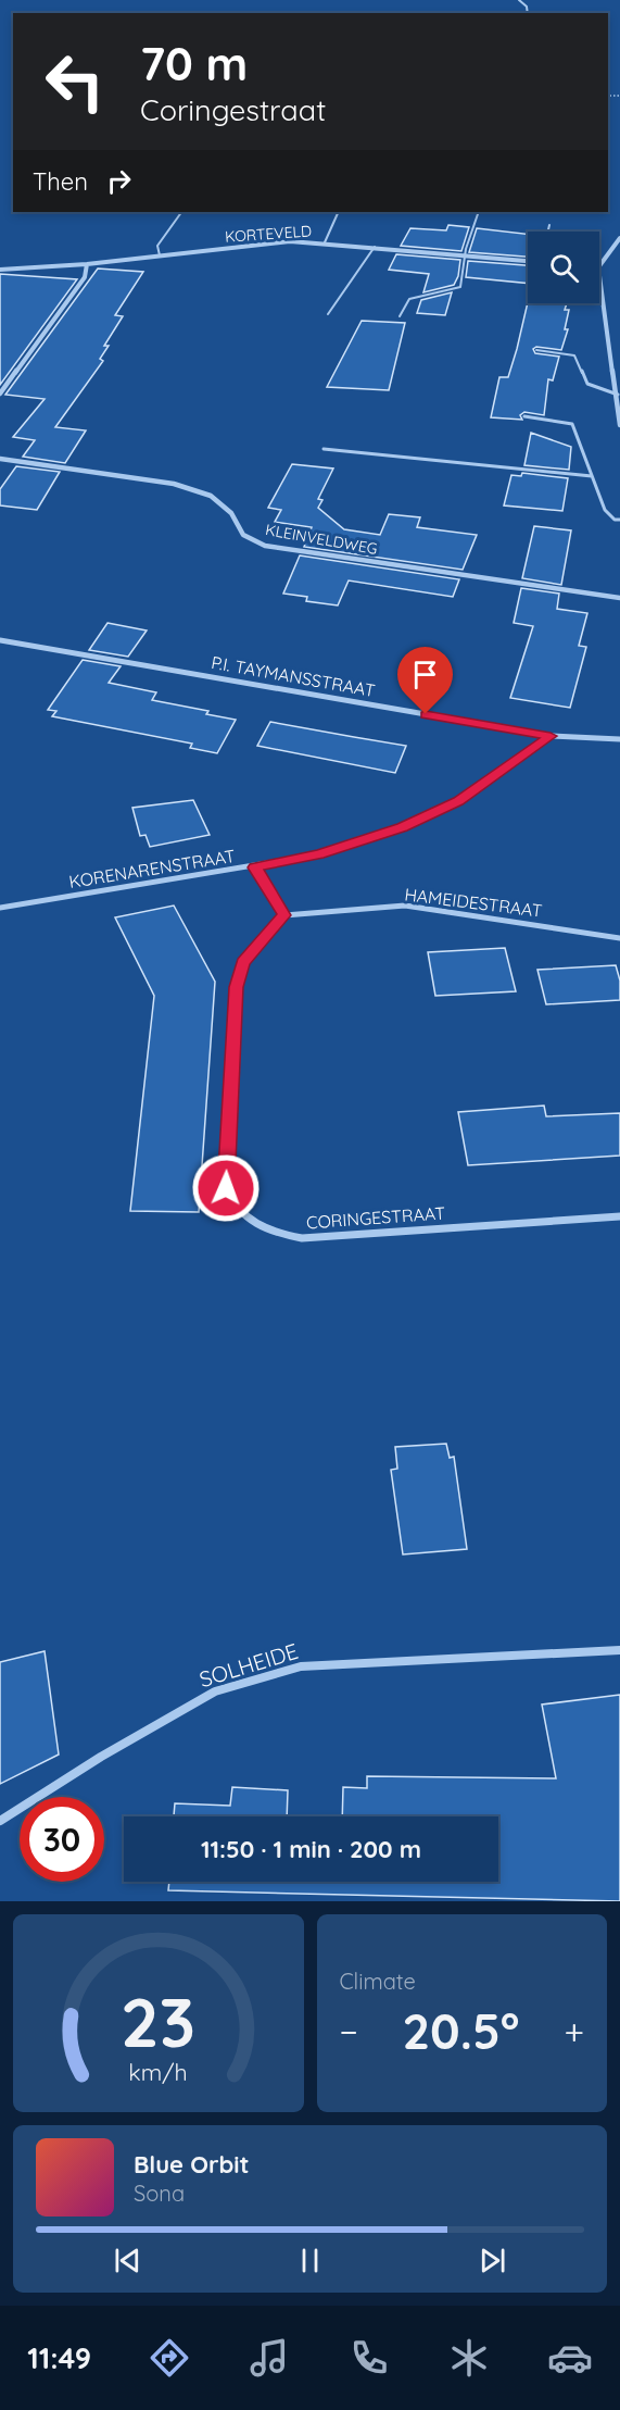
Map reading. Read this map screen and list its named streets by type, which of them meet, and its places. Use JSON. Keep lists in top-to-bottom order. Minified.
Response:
{"streets":{"street":["KORTEVELD","KLEINVELDWEG","P.I. TAYMANSSTRAAT","KORENARENSTRAAT","HAMEIDESTRAAT","CORINGESTRAAT","SOLHEIDE"]},"crossings":[["P.I. TAYMANSSTRAAT","KORENARENSTRAAT"],["HAMEIDESTRAAT","CORINGESTRAAT"]],"page":{"turn":["70 m","Coringestraat"],"then":"Then","limit":"30","trip":"11:50 · 1 min · 200 m","tile":"Climate","heat":["−","20.5°","+"],"song":["Blue Orbit","Sona"],"tabs":"11:49","gauge":["23","km/h"]}}
